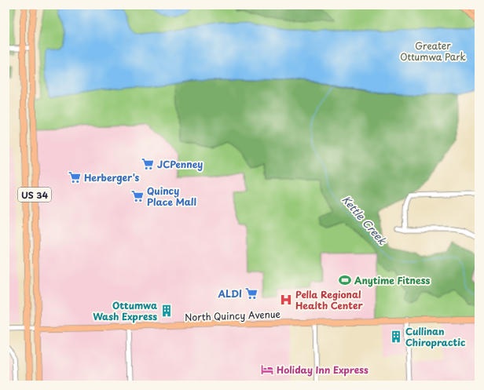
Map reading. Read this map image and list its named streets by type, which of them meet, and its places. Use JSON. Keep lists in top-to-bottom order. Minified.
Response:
{"streets":{"main road":["US 34","North Quincy Avenue"]},"crossings":[["US 34","North Quincy Avenue"]],"water":["Kettle Creek"],"parks":["Greater Ottumwa Park"],"places":{"supermarket":["JCPenney","Herberger's","Quincy Place Mall","ALDI"],"sports":["Anytime Fitness"],"hospital":["Pella Regional Health Center"],"building":["Ottumwa Wash Express","Cullinan Chiropractic"],"hotel":["Holiday Inn Express"]}}
